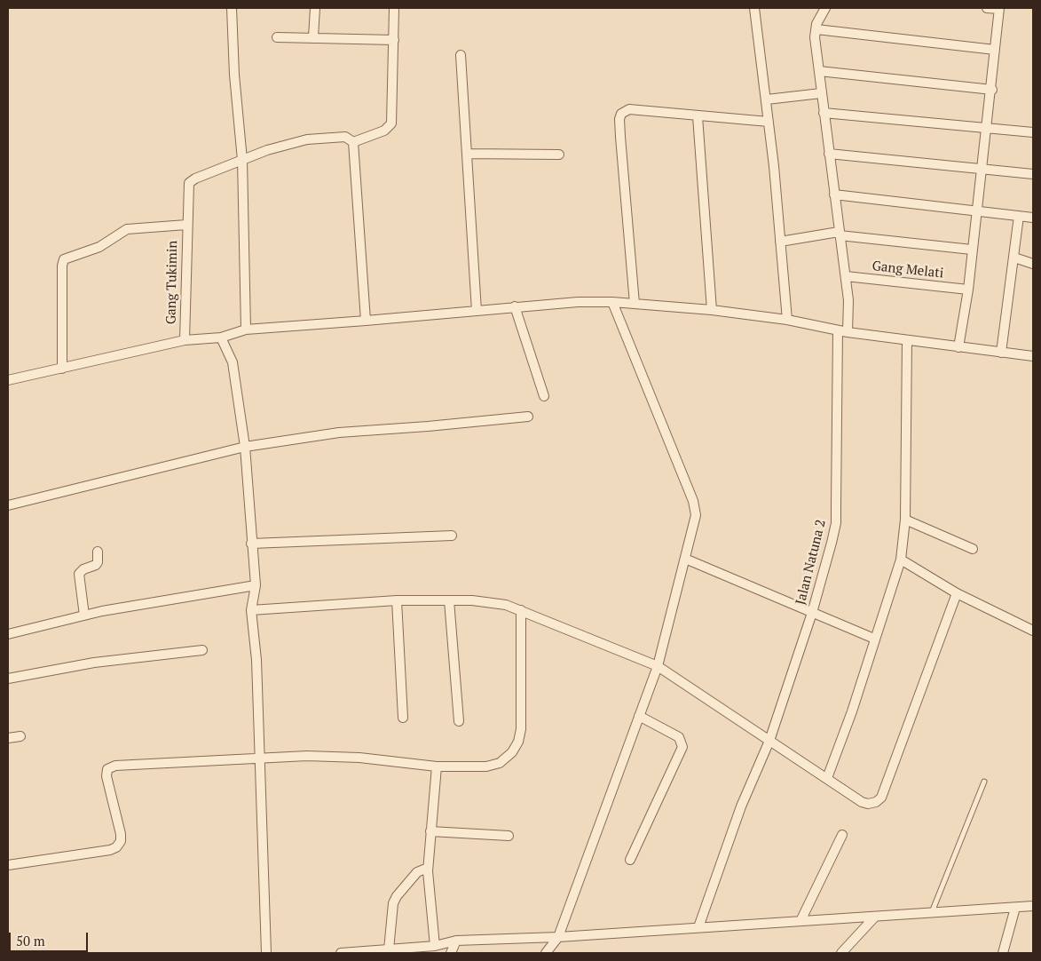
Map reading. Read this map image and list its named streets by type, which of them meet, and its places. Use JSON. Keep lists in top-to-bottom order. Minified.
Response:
{"streets":{"street":["Gang Melati","Gang Tukimin","Jalan Natuna 2"]},"scale_bar":"50 m"}
